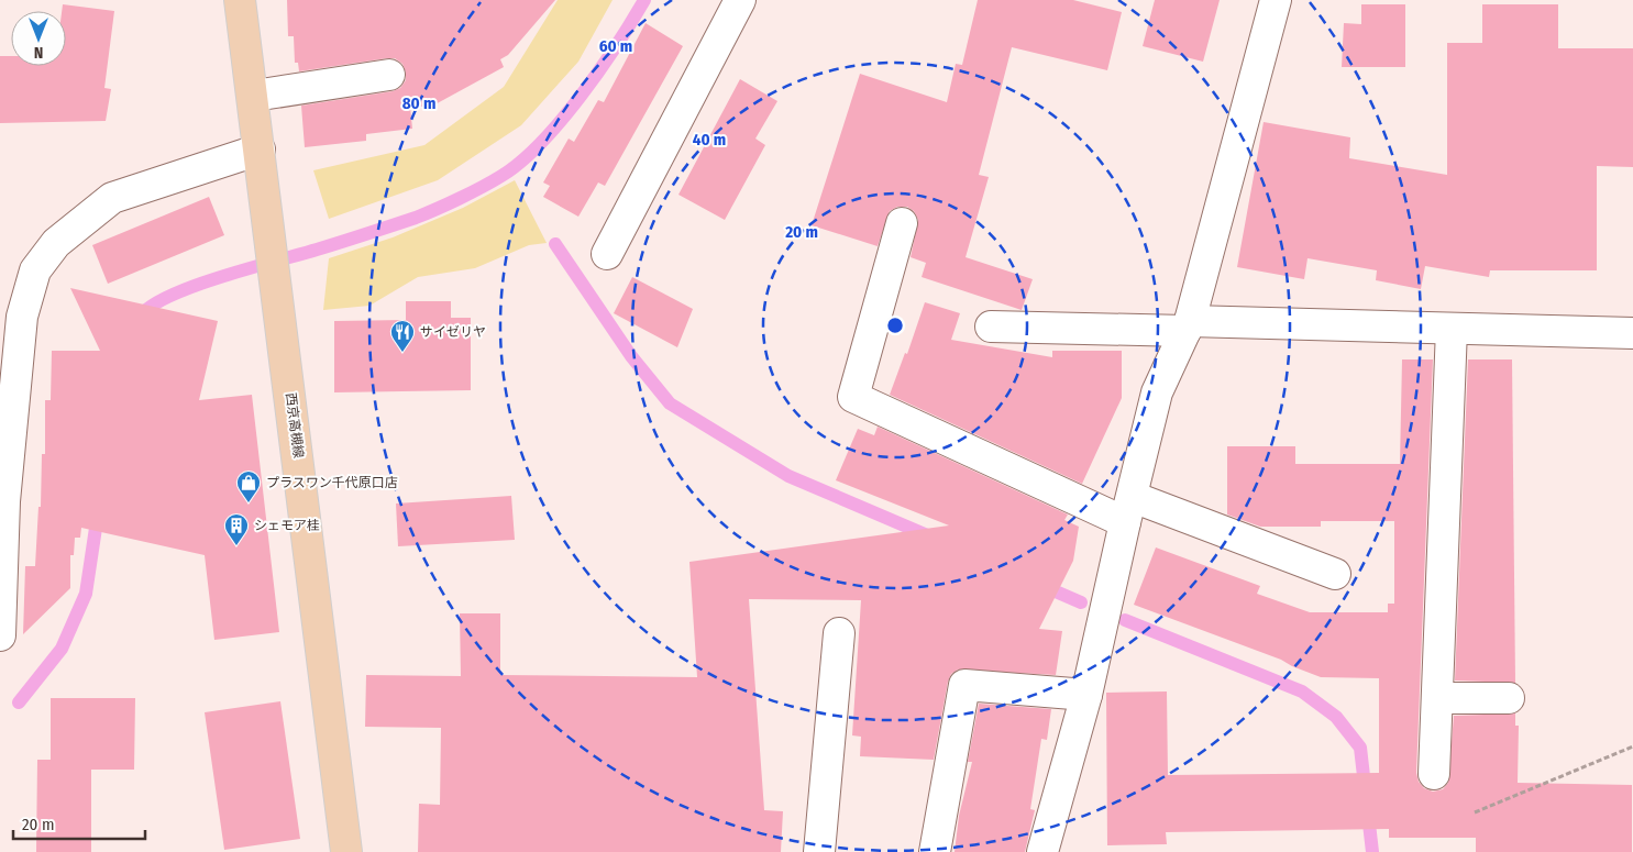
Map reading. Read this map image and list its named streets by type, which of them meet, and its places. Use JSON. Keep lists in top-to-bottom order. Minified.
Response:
{"streets":{"main road":["西京高槻線"]},"places":{"restaurant":["サイゼリヤ"],"shop":["プラスワン千代原口店"],"building":["シェモア桂"]},"scale_bar":"20 m","north":"bottom","rings":["60 m","80 m","40 m","20 m"]}
